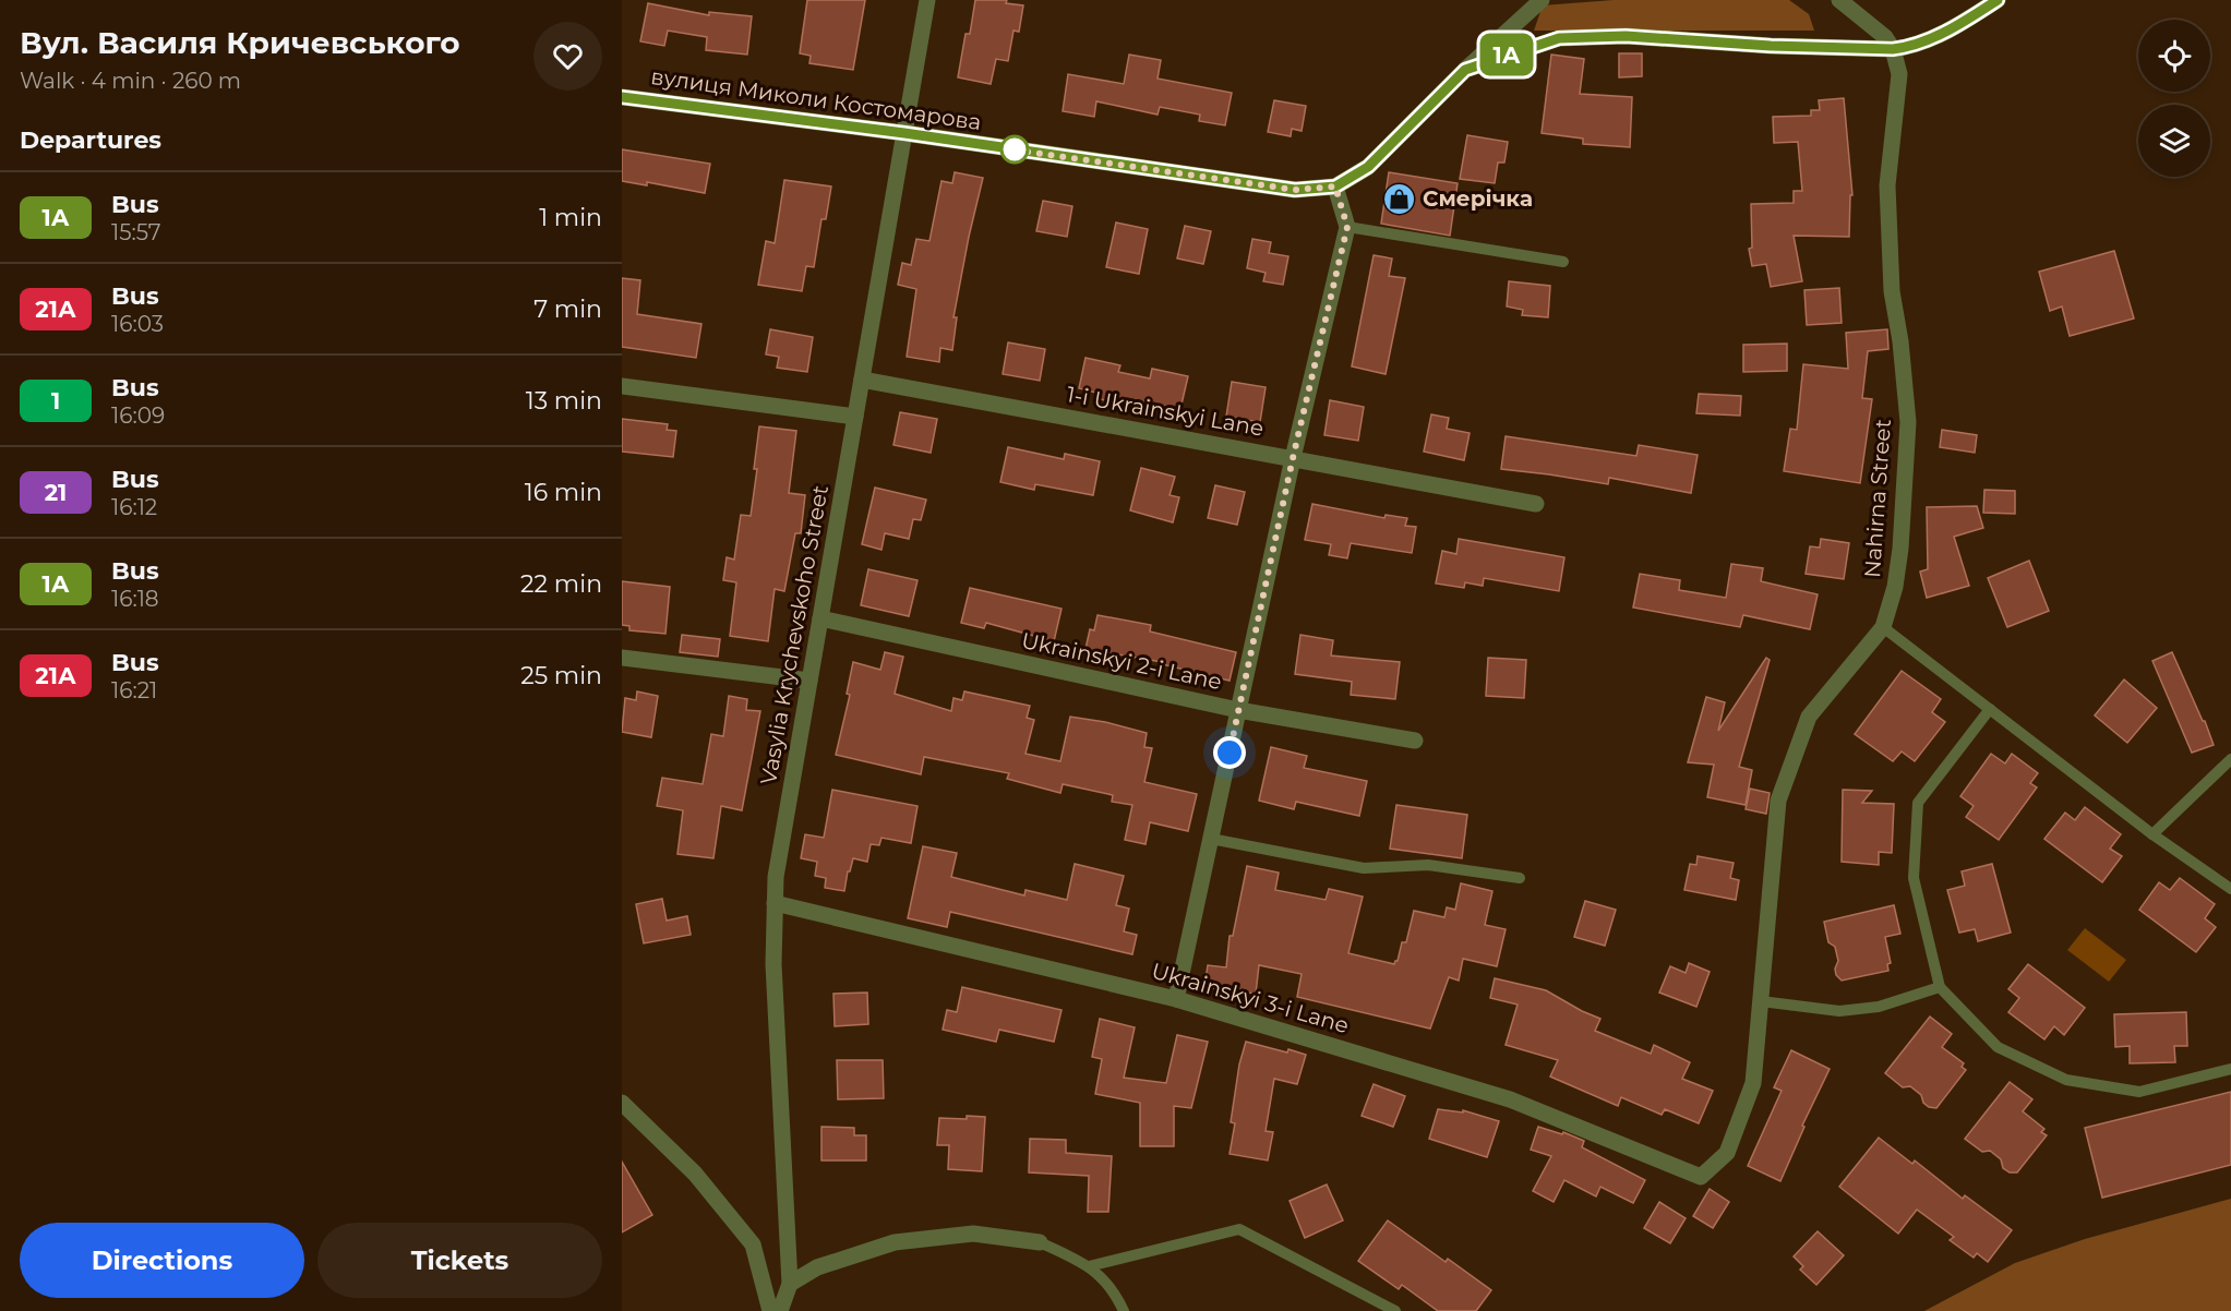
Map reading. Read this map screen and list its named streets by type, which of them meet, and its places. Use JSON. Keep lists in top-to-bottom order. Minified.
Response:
{"streets":{"street":["вулиця Миколи Костомарова","1-i Ukrainskyi Lane","Nahirna Street","Vasylia Krychevskoho Street","Ukrainskyi 2-i Lane","Ukrainskyi 3-i Lane"]},"crossings":[["вулиця Миколи Костомарова","Nahirna Street"],["вулиця Миколи Костомарова","Vasylia Krychevskoho Street"],["1-i Ukrainskyi Lane","Vasylia Krychevskoho Street"],["Nahirna Street","Ukrainskyi 3-i Lane"],["Vasylia Krychevskoho Street","Ukrainskyi 2-i Lane"],["Vasylia Krychevskoho Street","Ukrainskyi 3-i Lane"]],"places":{"shop":["Смерічка"]},"lines":["bus line 1А"],"page":{"heading":[["Вул. Василя Кричевського","Walk · 4 min · 260 m"],"Departures"],"on_map":"1А","list":[{"mark":"1А","name":"Bus","note":"15:57","value":"1 min"},{"mark":"21А","name":"Bus","note":"16:03","value":"7 min"},{"mark":"1","name":"Bus","note":"16:09","value":"13 min"},{"mark":"21","name":"Bus","note":"16:12","value":"16 min"},{"mark":"1А","name":"Bus","note":"16:18","value":"22 min"},{"mark":"21А","name":"Bus","note":"16:21","value":"25 min"}],"buttons":["Directions","Tickets"]}}
